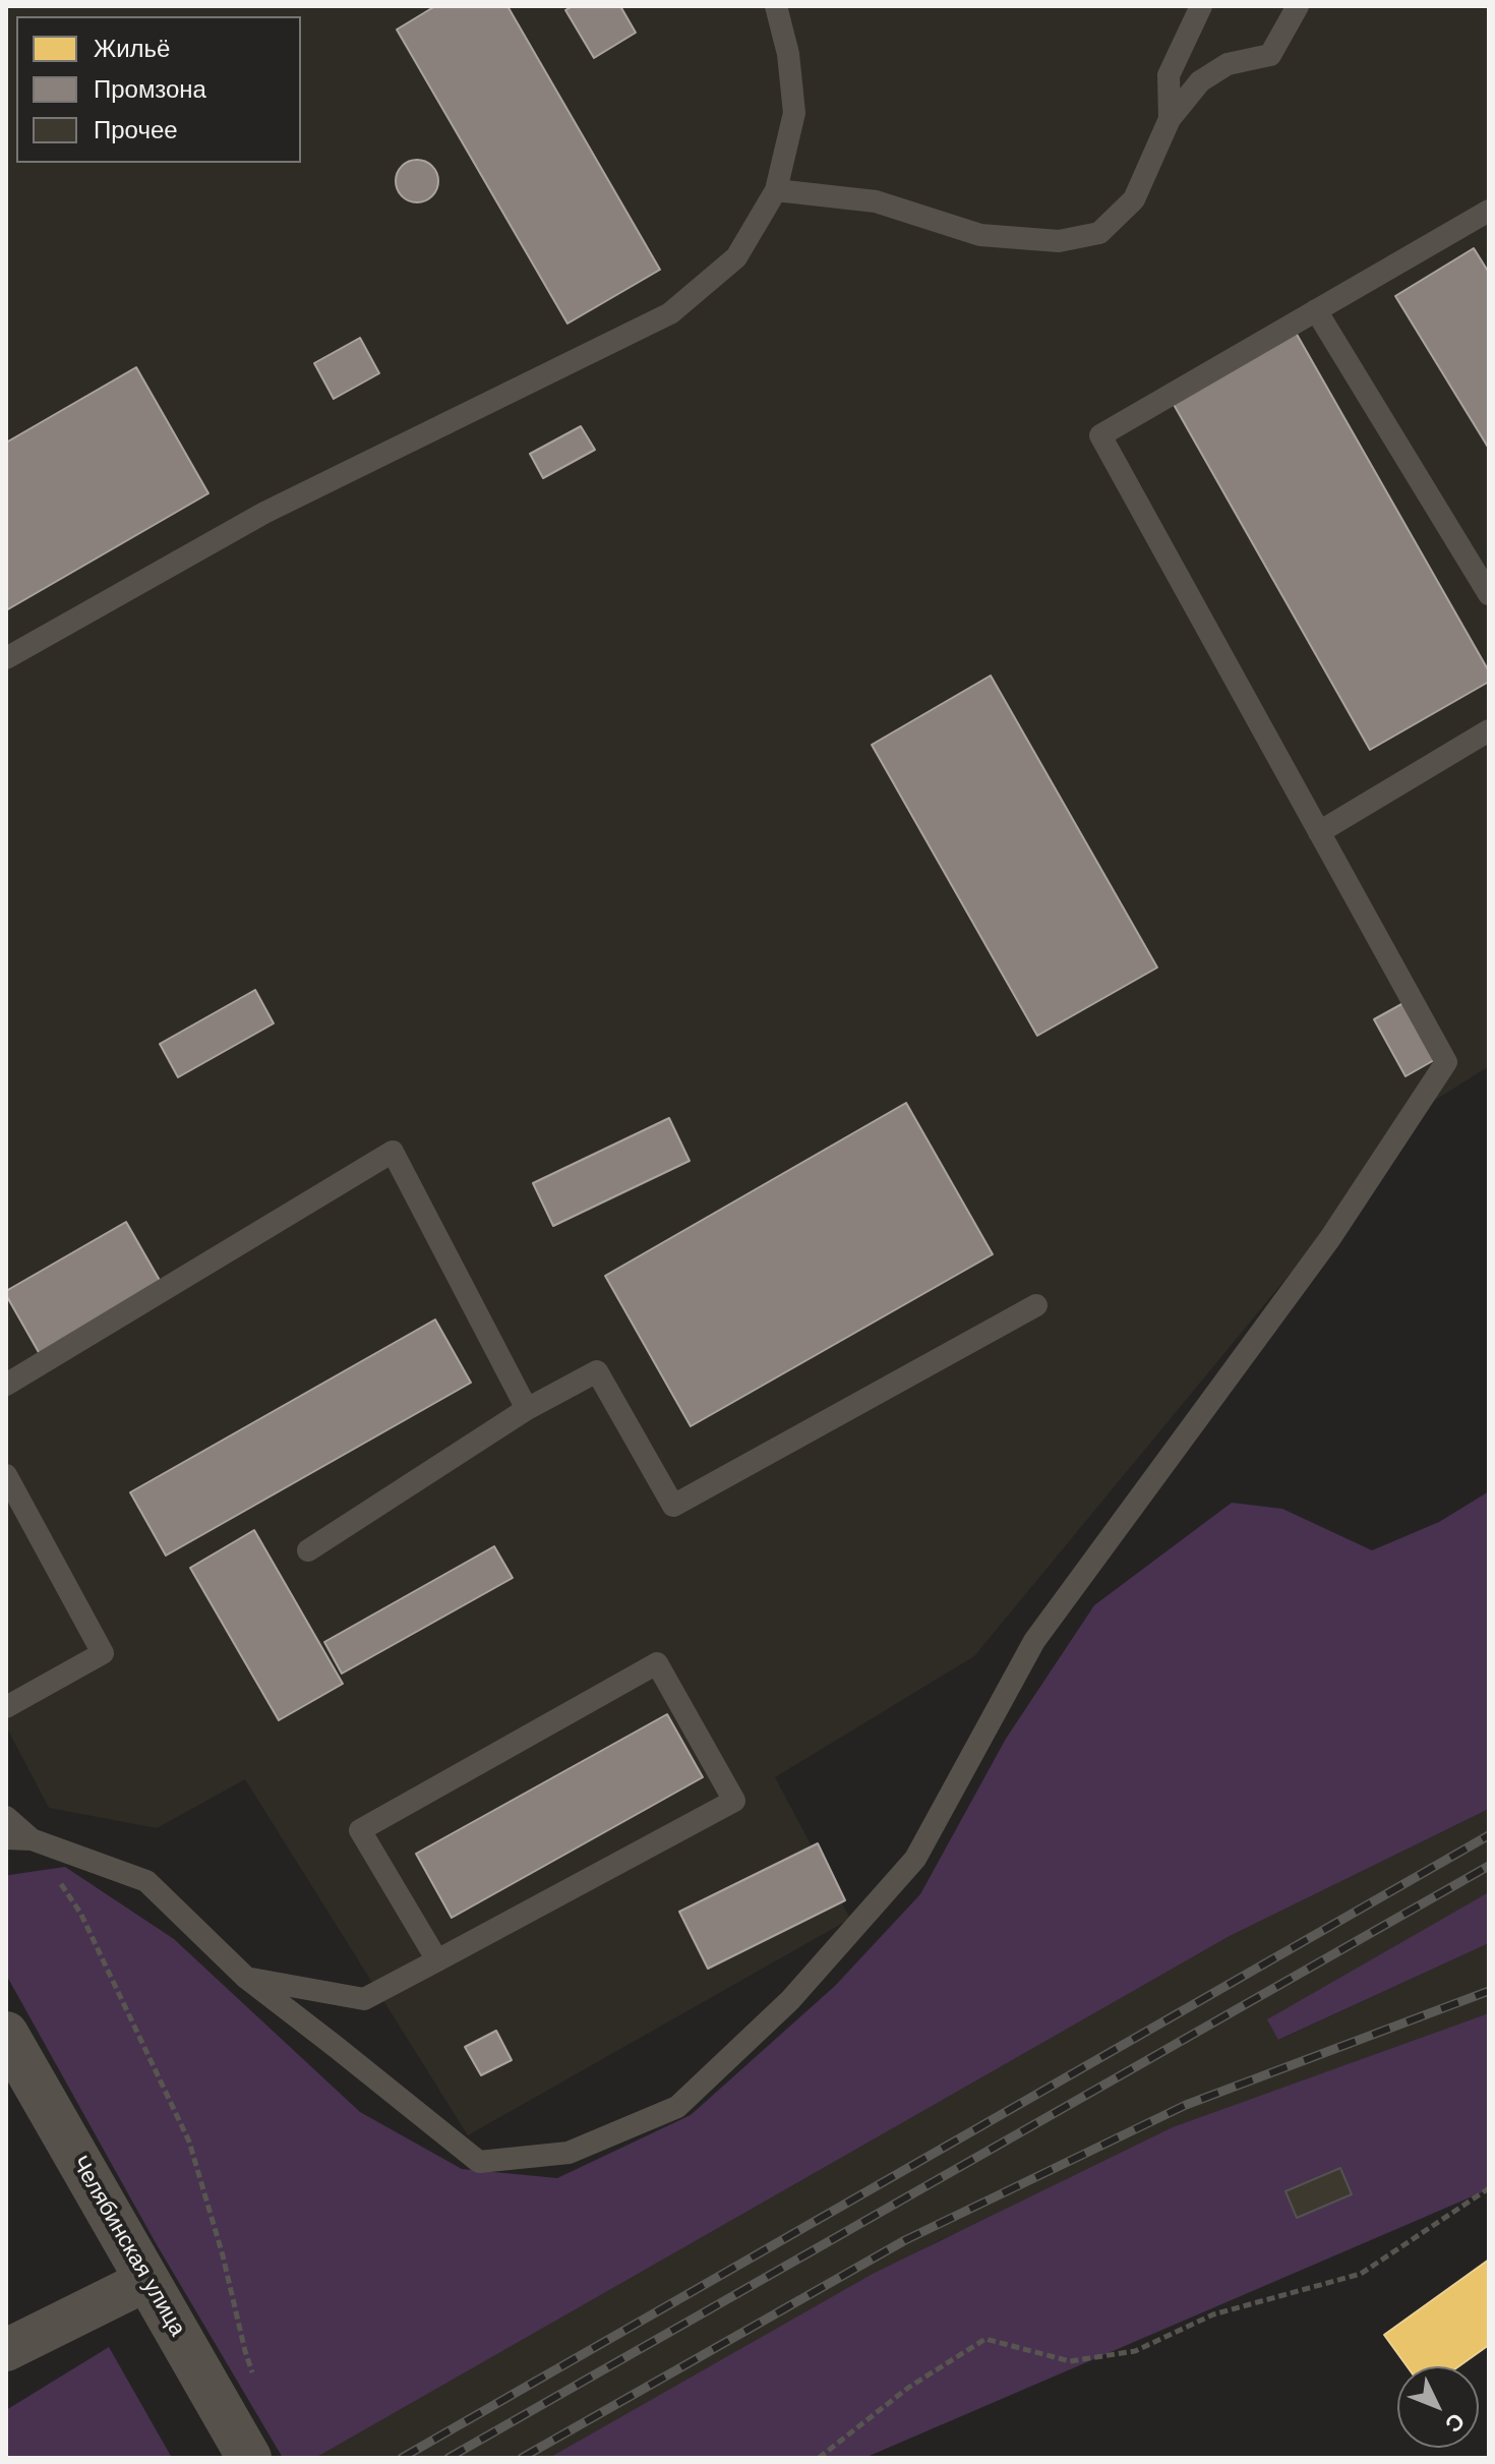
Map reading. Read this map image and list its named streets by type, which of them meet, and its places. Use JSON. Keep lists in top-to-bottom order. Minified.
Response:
{"streets":{"street":["Челябинская улица"]},"legend":["Жильё","Промзона","Прочее"],"north":"bottom right"}
